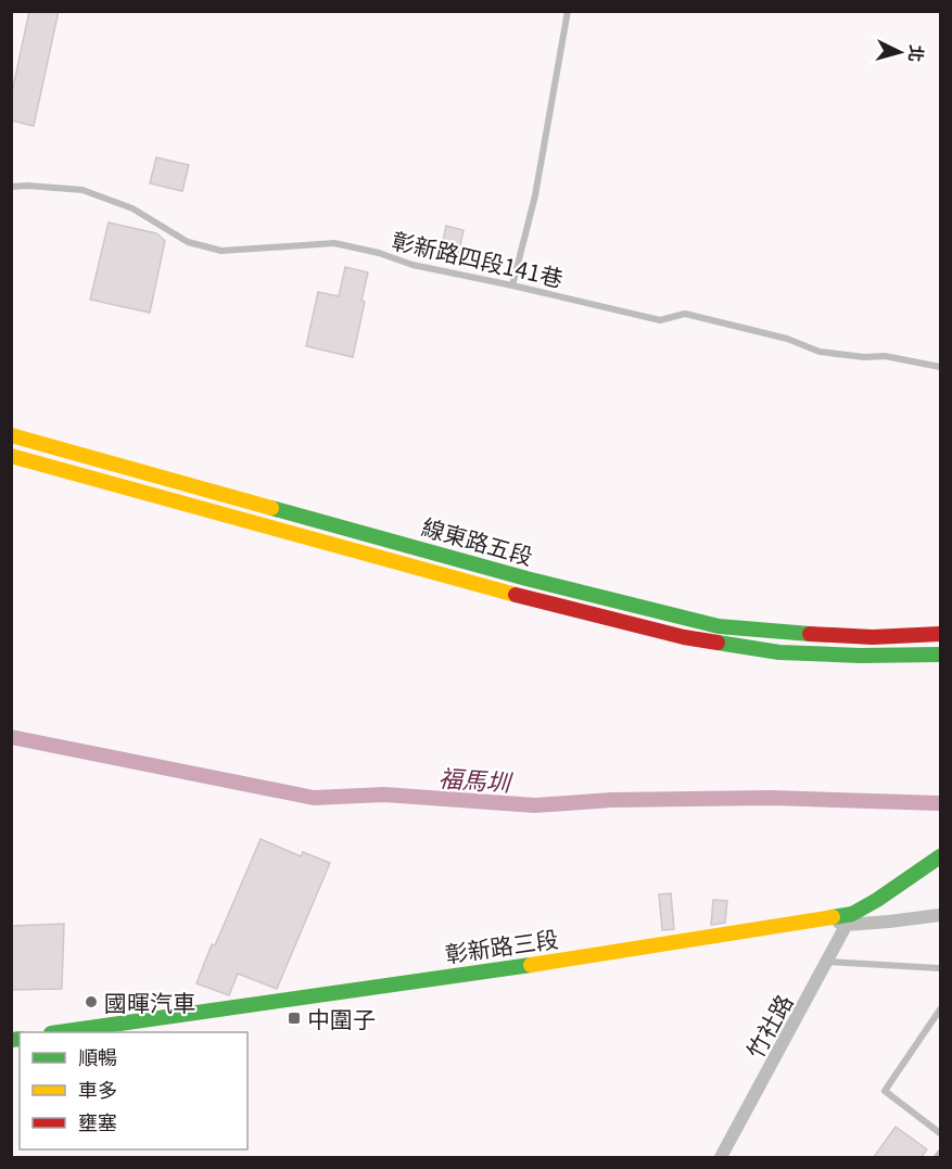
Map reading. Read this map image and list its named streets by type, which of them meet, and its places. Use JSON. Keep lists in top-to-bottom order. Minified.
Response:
{"streets":{"main road":["線東路五段","彰新路三段"],"street":["竹社路"],"lane":["彰新路四段141巷"]},"crossings":[["彰新路三段","竹社路"]],"water":["福馬圳"],"places":{"other":["國暉汽車"],"transit":["中圍子"]},"legend":["順暢","車多","壅塞"],"north":"right"}
